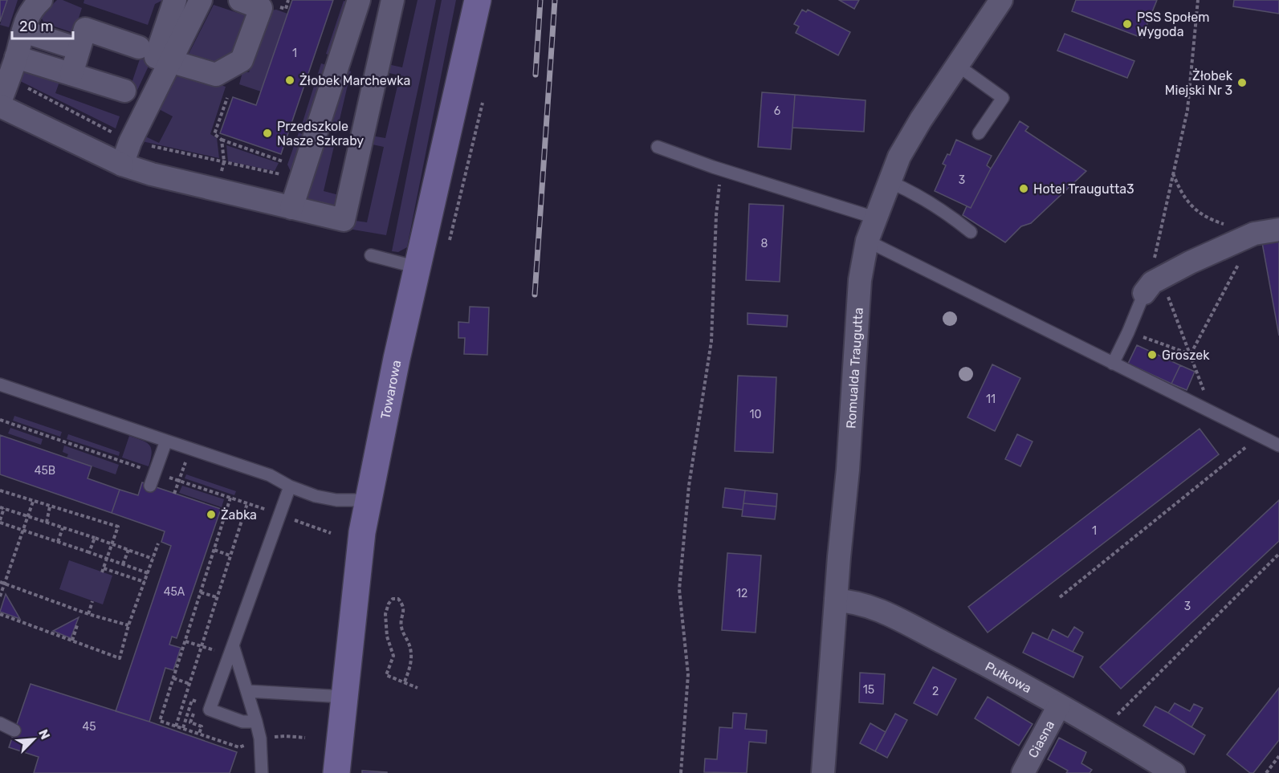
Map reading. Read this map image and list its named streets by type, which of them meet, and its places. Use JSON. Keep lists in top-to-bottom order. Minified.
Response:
{"streets":{"main road":["Towarowa"],"street":["Romualda Traugutta","Pułkowa","Ciasna"]},"crossings":[["Romualda Traugutta","Pułkowa"],["Pułkowa","Ciasna"]],"places":["PSS Społem Wygoda","Żłobek Marchewka","Żłobek Miejski Nr 3","Przedszkole Nasze Szkraby","Hotel Traugutta3","Groszek","Żabka"],"house_numbers":["1","6","3","8","11","10","45B","1","45A","12","3","15","2","45"],"scale_bar":"20 m","north":"top right"}
